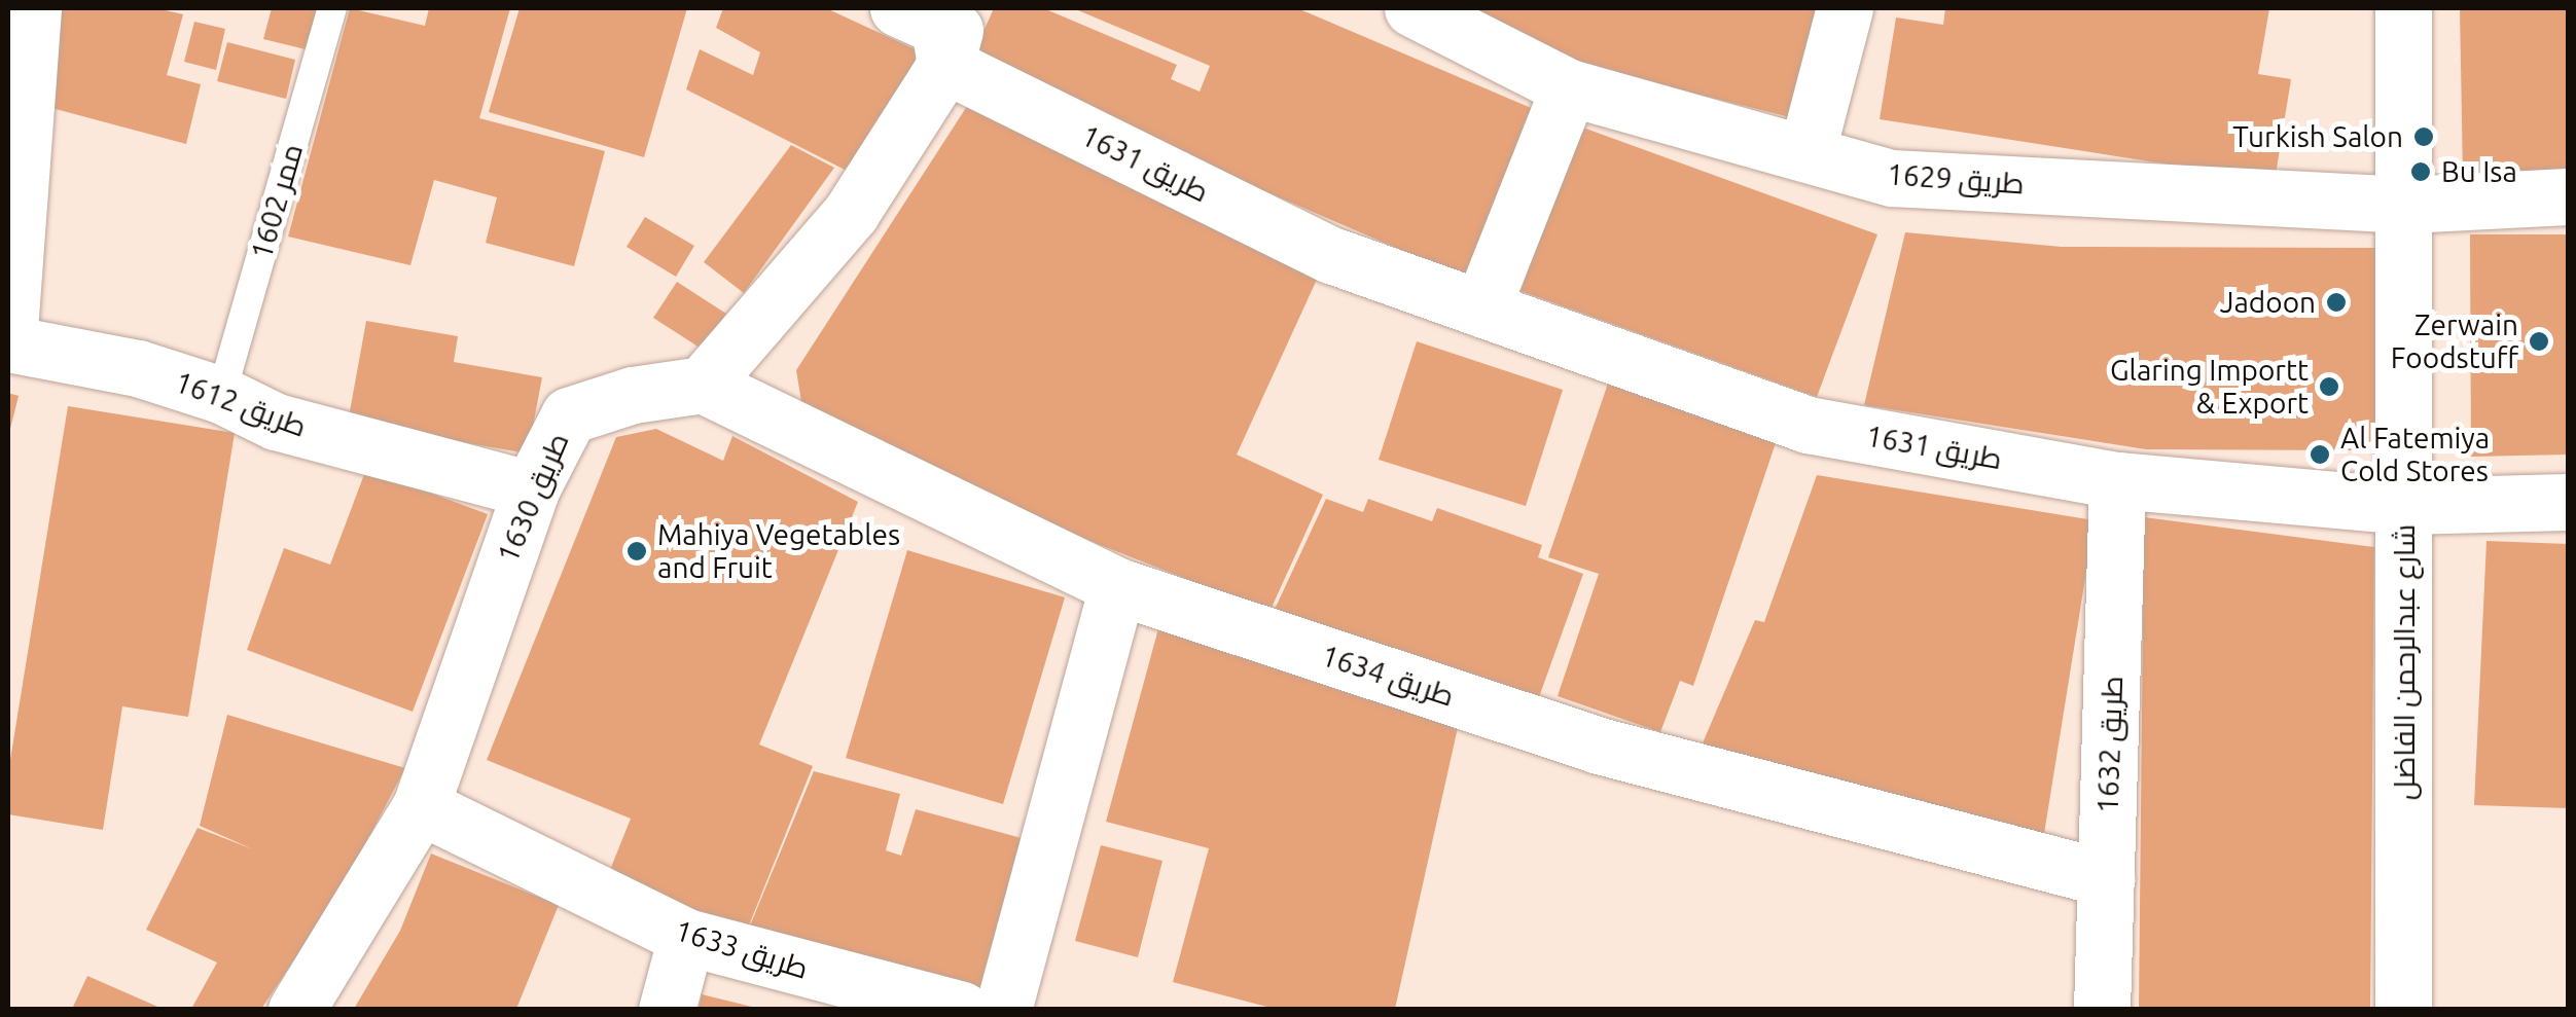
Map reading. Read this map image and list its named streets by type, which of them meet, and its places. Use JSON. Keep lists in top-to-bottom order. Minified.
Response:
{"streets":{"street":["طريق 1631","طريق 1629","طريق 1612","طريق 1630","شارع عبدالرحمن الفاضل","طريق 1634","طريق 1632","طريق 1633"],"lane":["ممر 1602"]},"crossings":[["طريق 1631","شارع عبدالرحمن الفاضل"],["طريق 1631","طريق 1632"],["طريق 1629","شارع عبدالرحمن الفاضل"],["ممر 1602","طريق 1612"],["طريق 1612","طريق 1630"],["طريق 1630","طريق 1634"],["طريق 1630","طريق 1633"],["طريق 1634","طريق 1632"]],"places":["Turkish Salon","Bu Isa","Jadoon","Zerwain Foodstuff","Glaring Importt & Export","Al Fatemiya Cold Stores","Mahiya Vegetables and Fruit"]}
